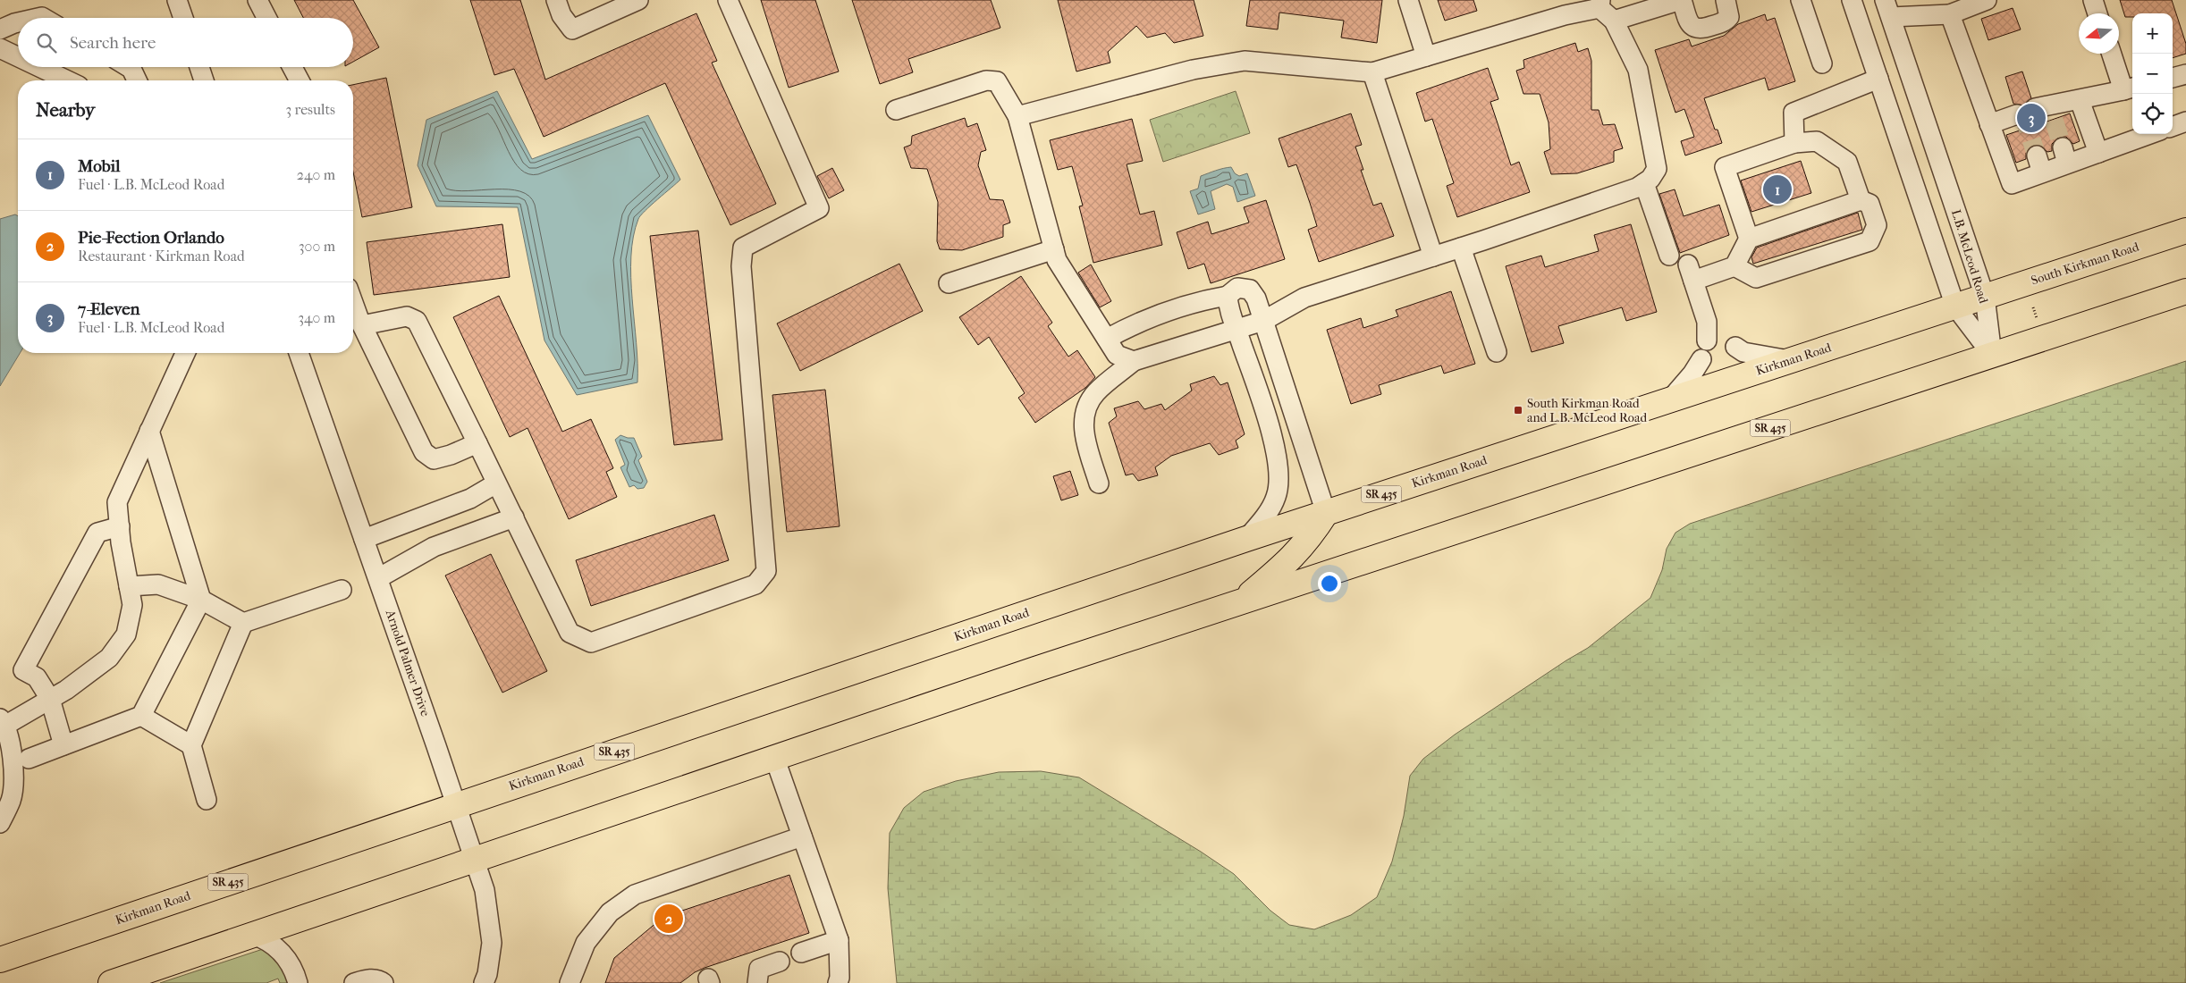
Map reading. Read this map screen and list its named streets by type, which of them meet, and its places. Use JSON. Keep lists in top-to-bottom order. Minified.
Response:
{"streets":{"main road":["South Kirkman Road","Kirkman Road","SR 435"],"street":["L.B. McLeod Road","Arnold Palmer Drive"]},"crossings":[["L.B. McLeod Road","South Kirkman Road"],["L.B. McLeod Road","Kirkman Road"],["L.B. McLeod Road","SR 435"],["South Kirkman Road","Kirkman Road"],["Kirkman Road","Arnold Palmer Drive"],["SR 435","Arnold Palmer Drive"]],"places":{"transit":["South Kirkman Road and L.B. McLeod Road"]},"north":"left","page":{"map_buttons":["+","−"],"search":"Search here","heading":["Nearby","3 results"],"pins":["3","1","2"],"list":[{"mark":"1","name":"Mobil","note":"Fuel · L.B. McLeod Road","value":"240 m"},{"mark":"2","name":"Pie-Fection Orlando","note":"Restaurant · Kirkman Road","value":"300 m"},{"mark":"3","name":"7-Eleven","note":"Fuel · L.B. McLeod Road","value":"340 m"}]}}
